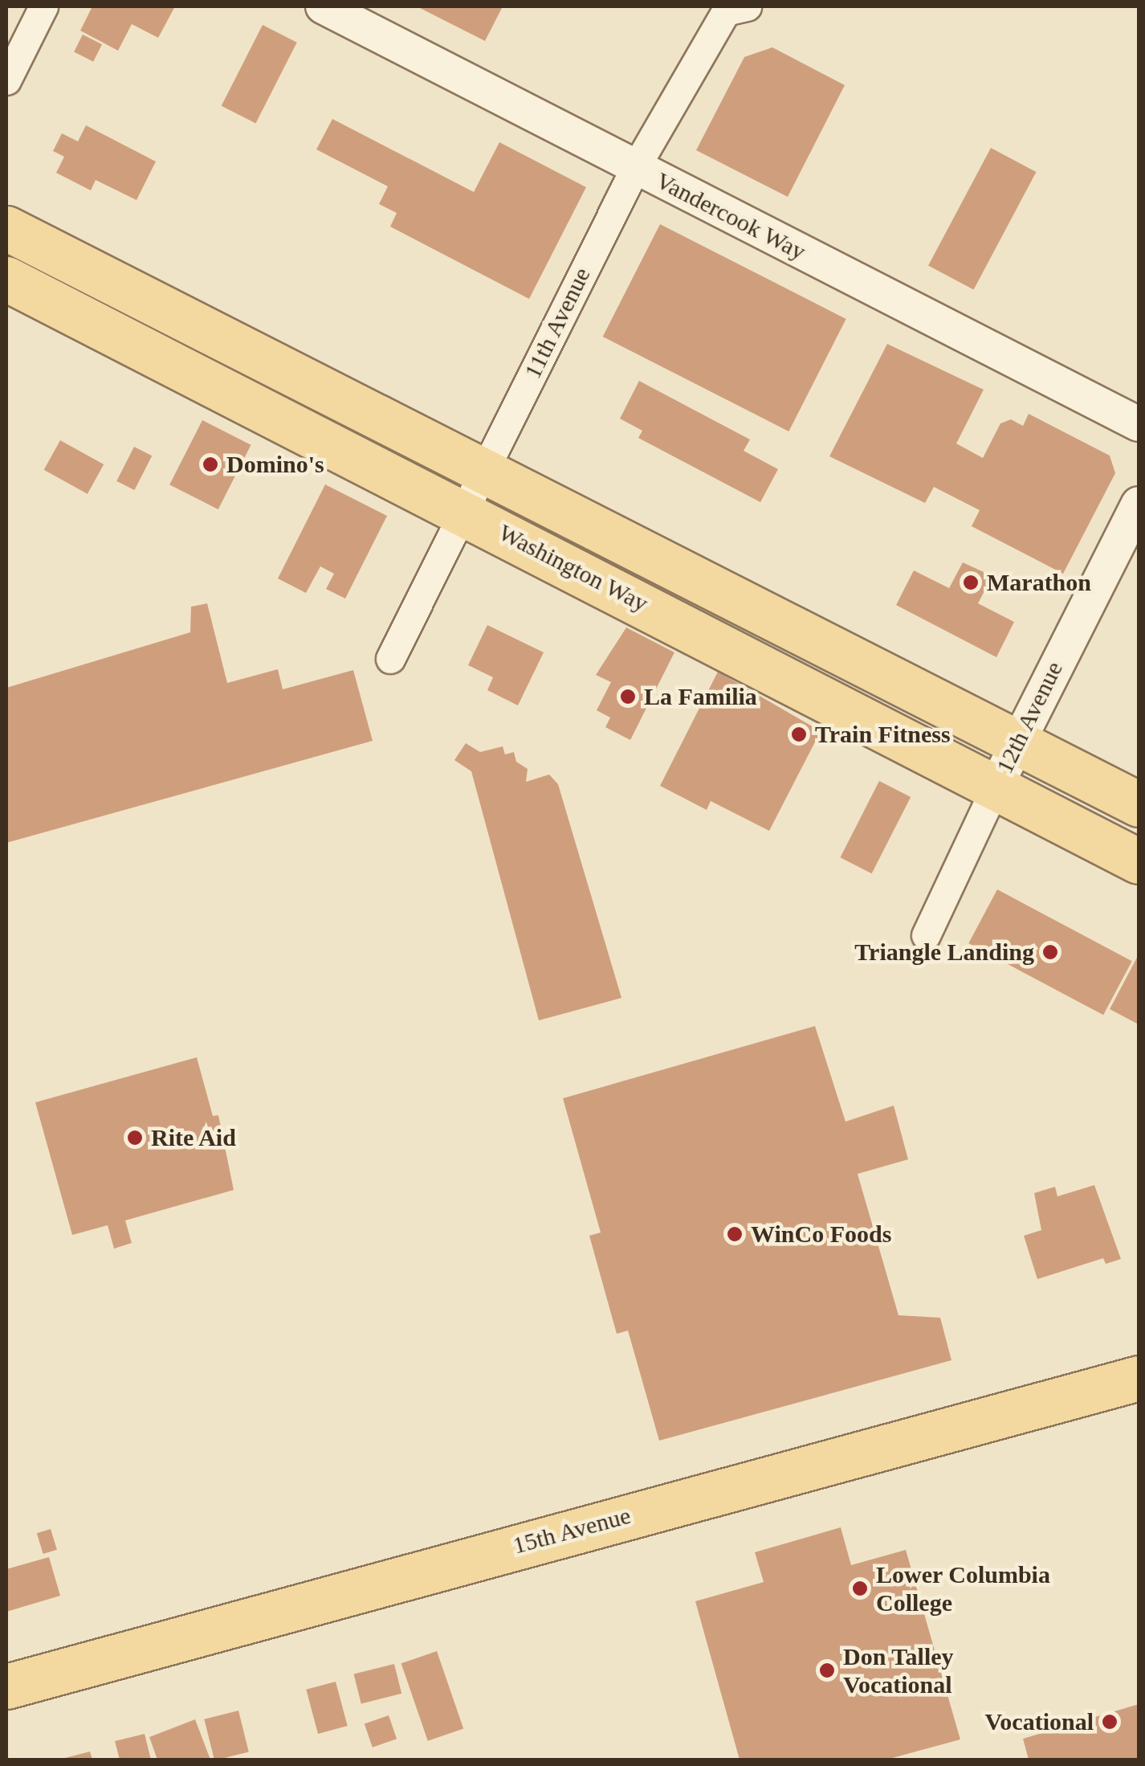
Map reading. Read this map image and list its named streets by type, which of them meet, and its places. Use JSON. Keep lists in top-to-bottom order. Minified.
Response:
{"streets":{"main road":["Washington Way","15th Avenue"],"street":["Vandercook Way","11th Avenue","12th Avenue"]},"crossings":[["Vandercook Way","11th Avenue"],["11th Avenue","Washington Way"],["Washington Way","12th Avenue"]],"places":["Domino's","Marathon","La Familia","Train Fitness","Triangle Landing","Rite Aid","WinCo Foods","Lower Columbia College","Don Talley Vocational","Vocational"]}
